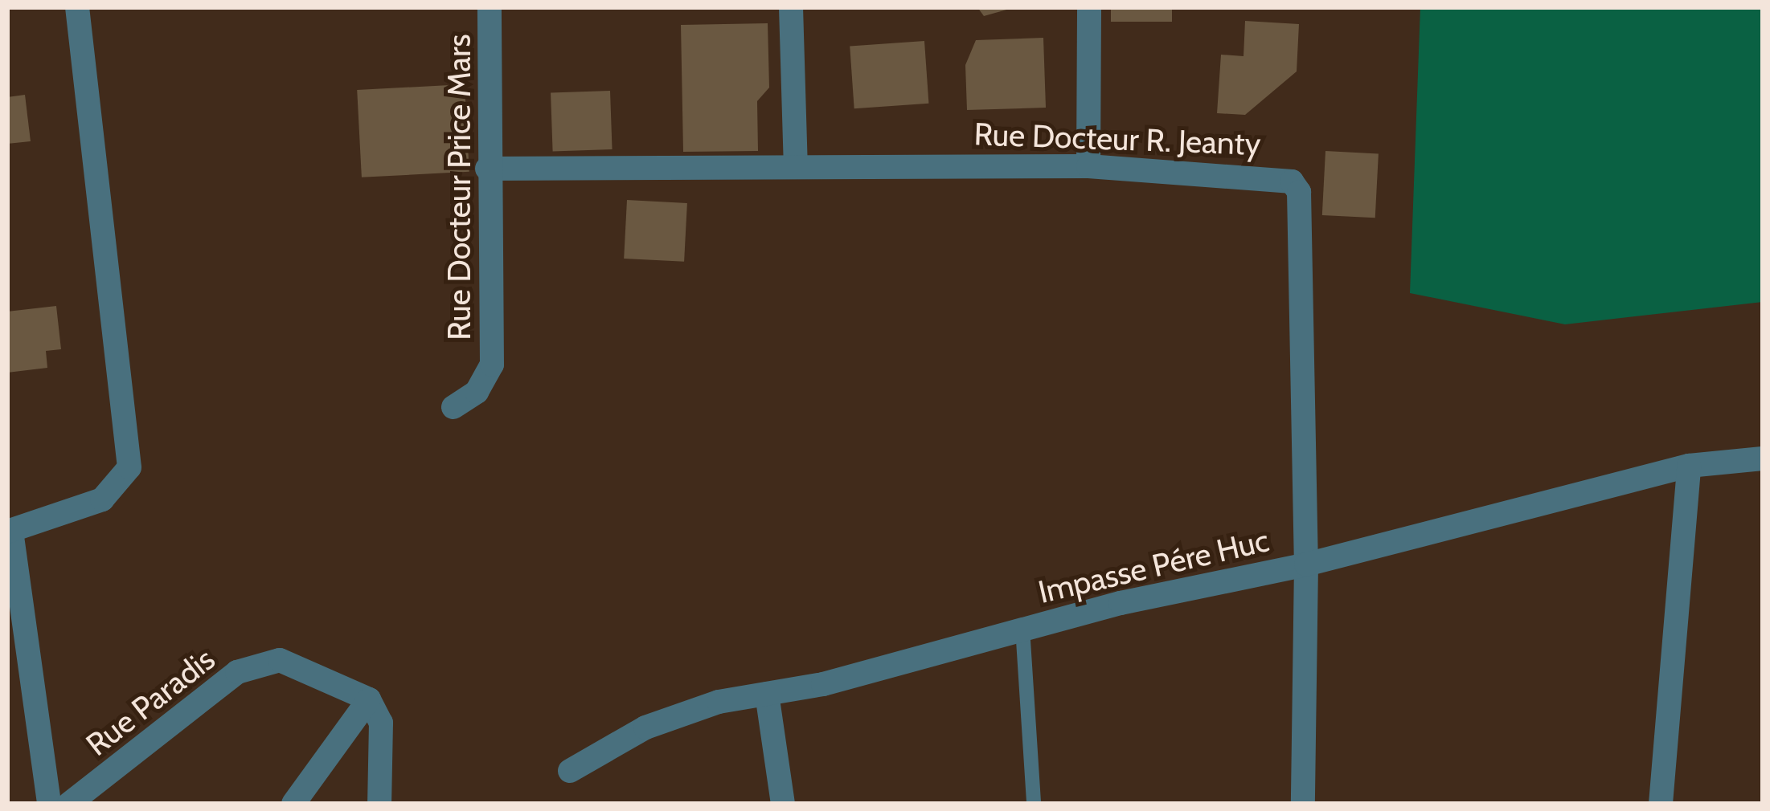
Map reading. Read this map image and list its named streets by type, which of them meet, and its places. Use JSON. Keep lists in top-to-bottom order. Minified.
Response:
{"streets":{"street":["Rue Docteur R. Jeanty","Rue Docteur Price Mars","Impasse Pére Huc","Rue Paradis"]},"crossings":[["Rue Docteur R. Jeanty","Rue Docteur Price Mars"],["Rue Docteur R. Jeanty","Impasse Pére Huc"]]}
